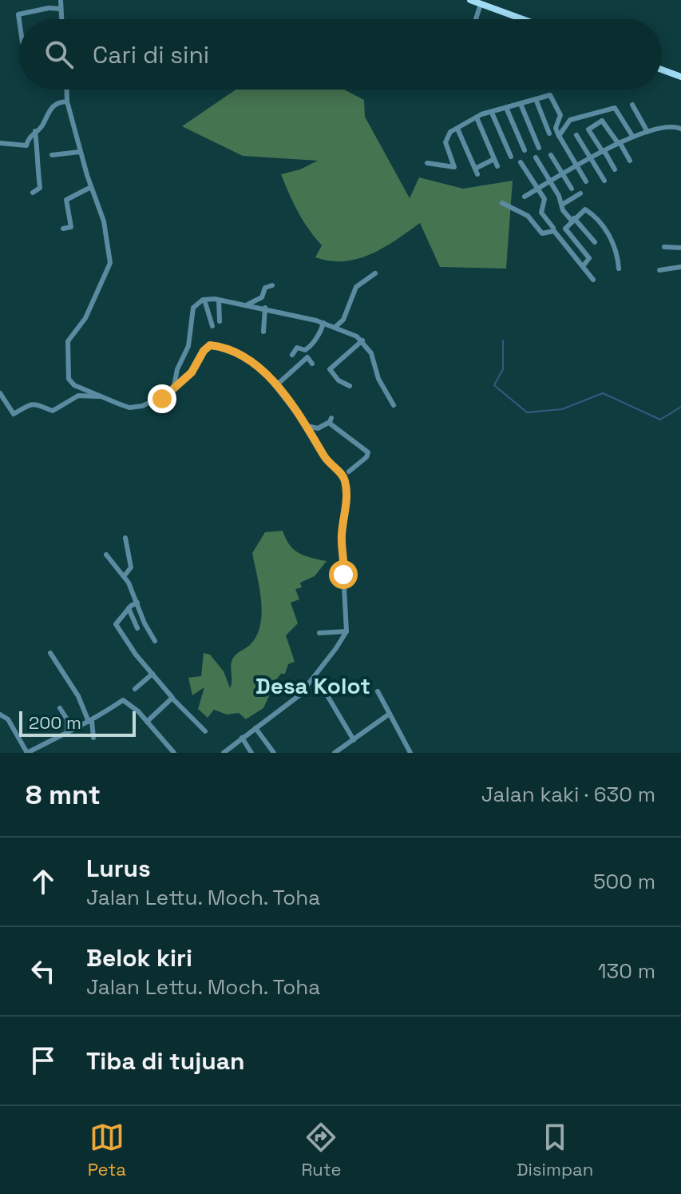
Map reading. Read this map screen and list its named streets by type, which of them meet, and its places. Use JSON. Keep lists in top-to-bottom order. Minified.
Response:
{"districts":["Desa Kolot"],"scale_bar":"200 m","page":{"search":"Cari di sini","scale":"200 m","heading":["8 mnt","Jalan kaki · 630 m"],"list":[["Lurus","Jalan Lettu. Moch. Toha","500 m"],["Belok kiri","Jalan Lettu. Moch. Toha","130 m"],"Tiba di tujuan"],"nav":["Peta","Rute","Disimpan"]}}
